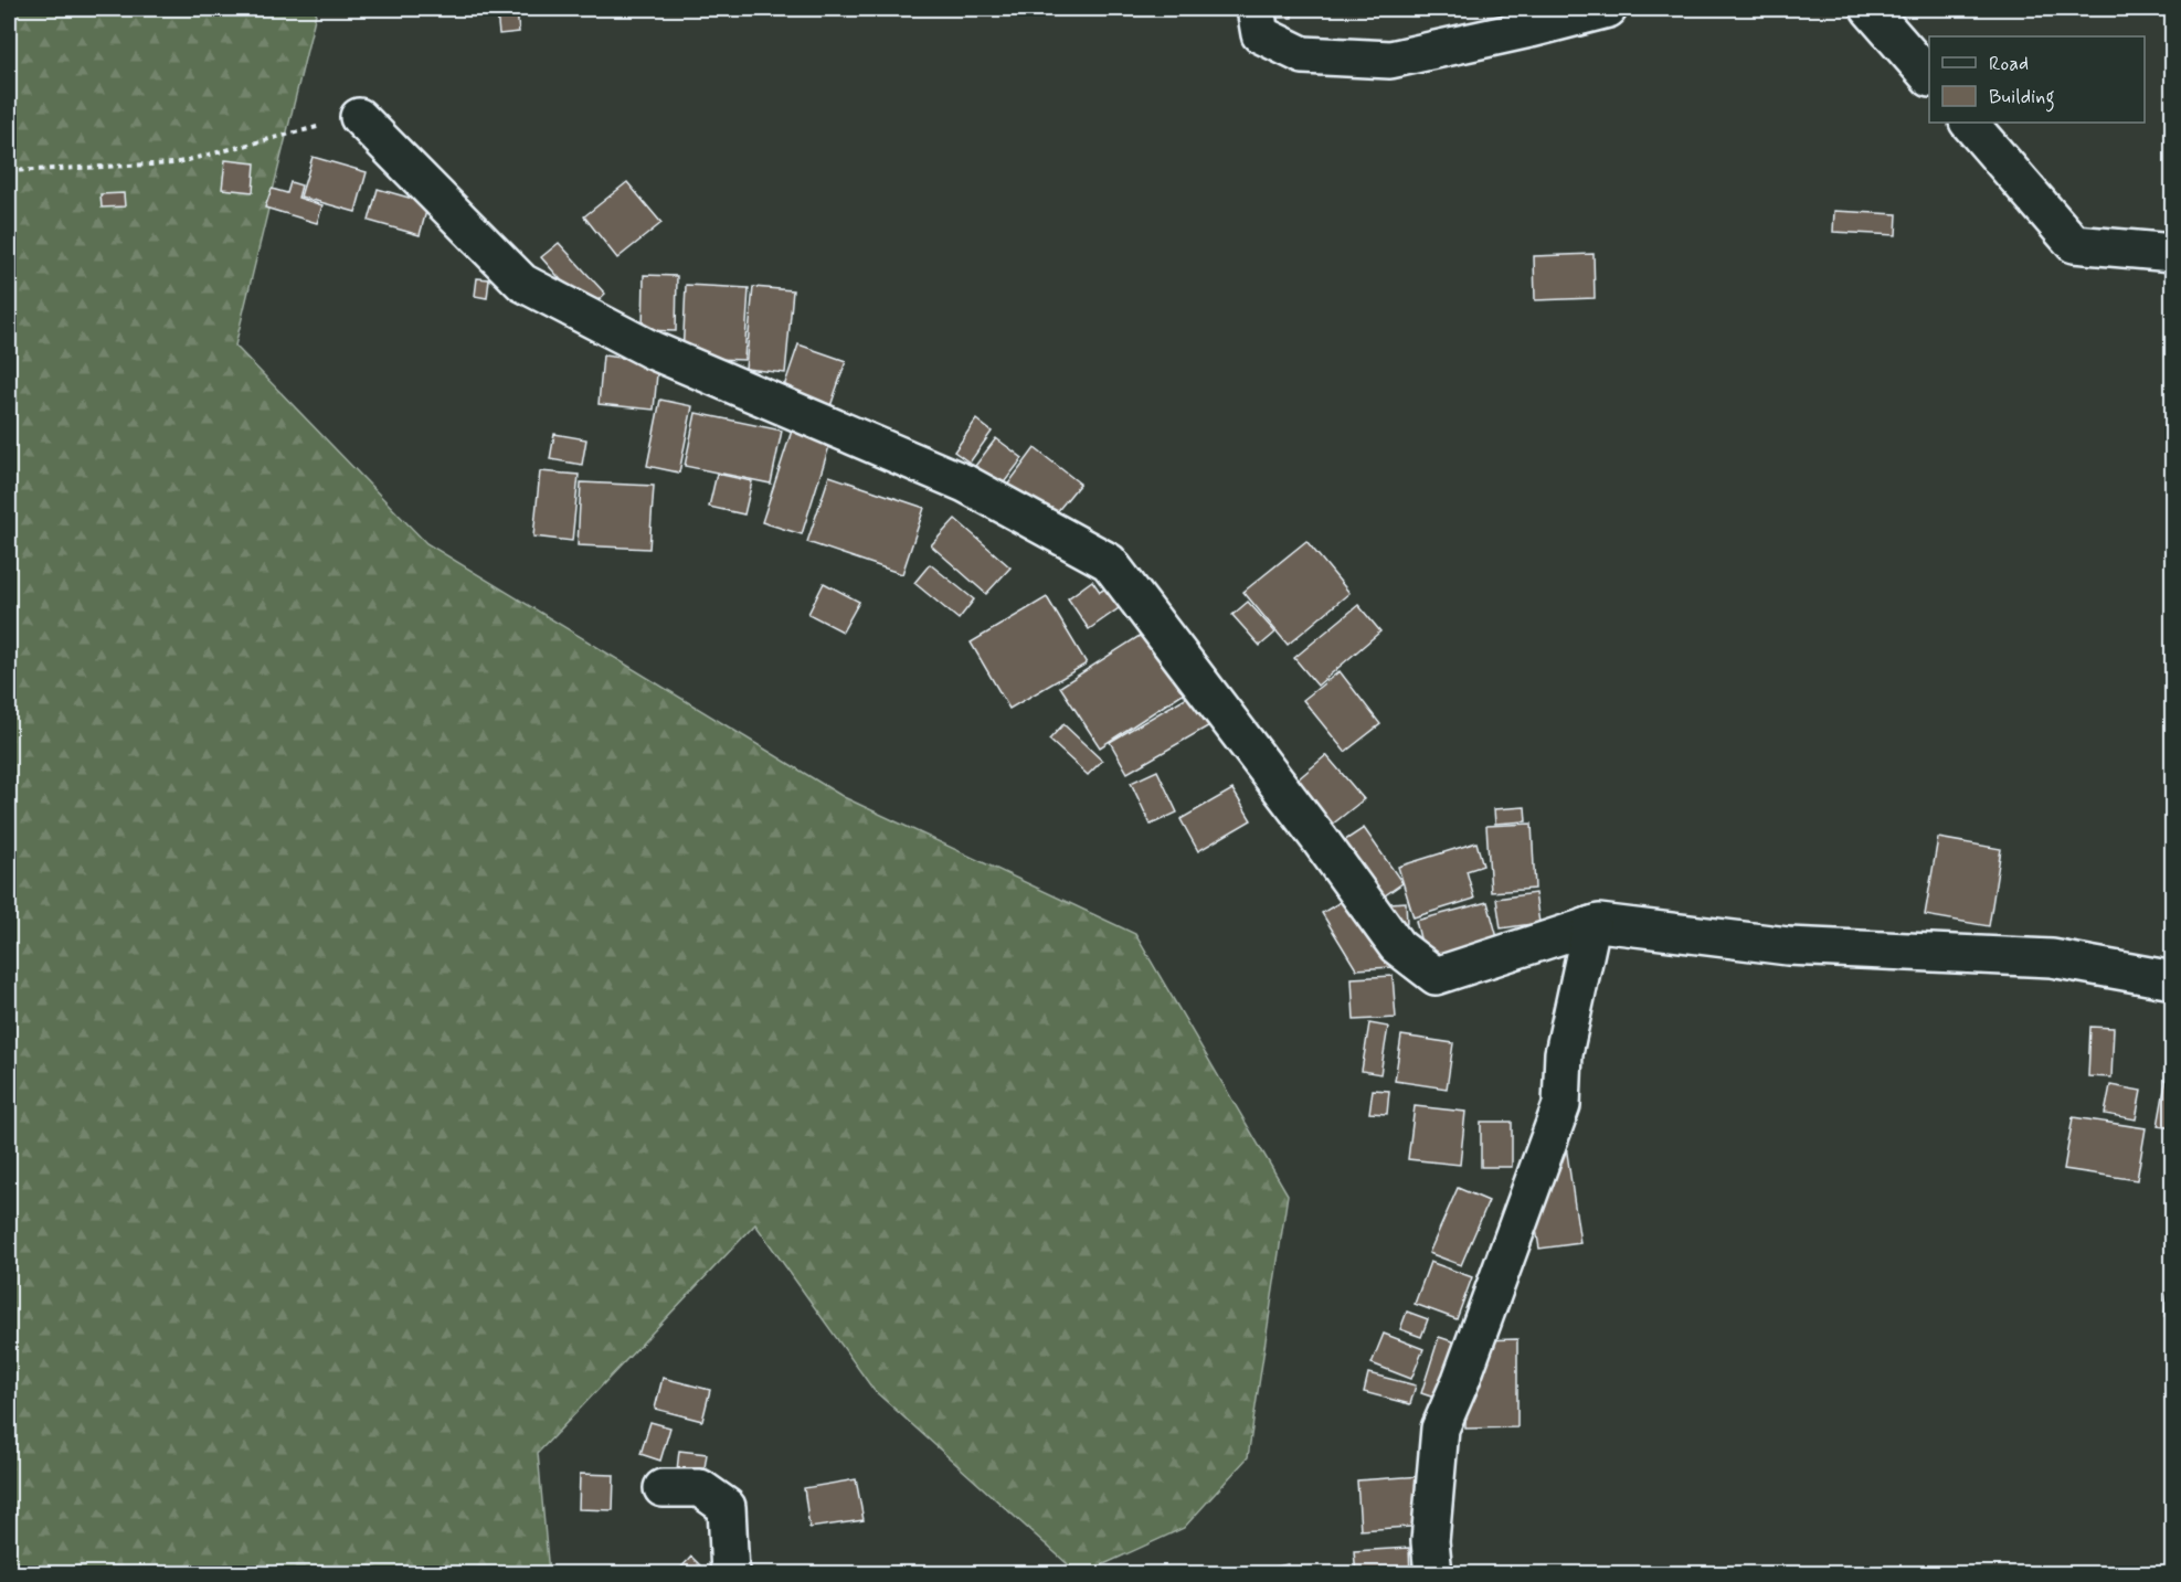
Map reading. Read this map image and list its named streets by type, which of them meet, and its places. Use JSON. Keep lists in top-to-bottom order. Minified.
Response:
{"legend":["Road","Building"]}
